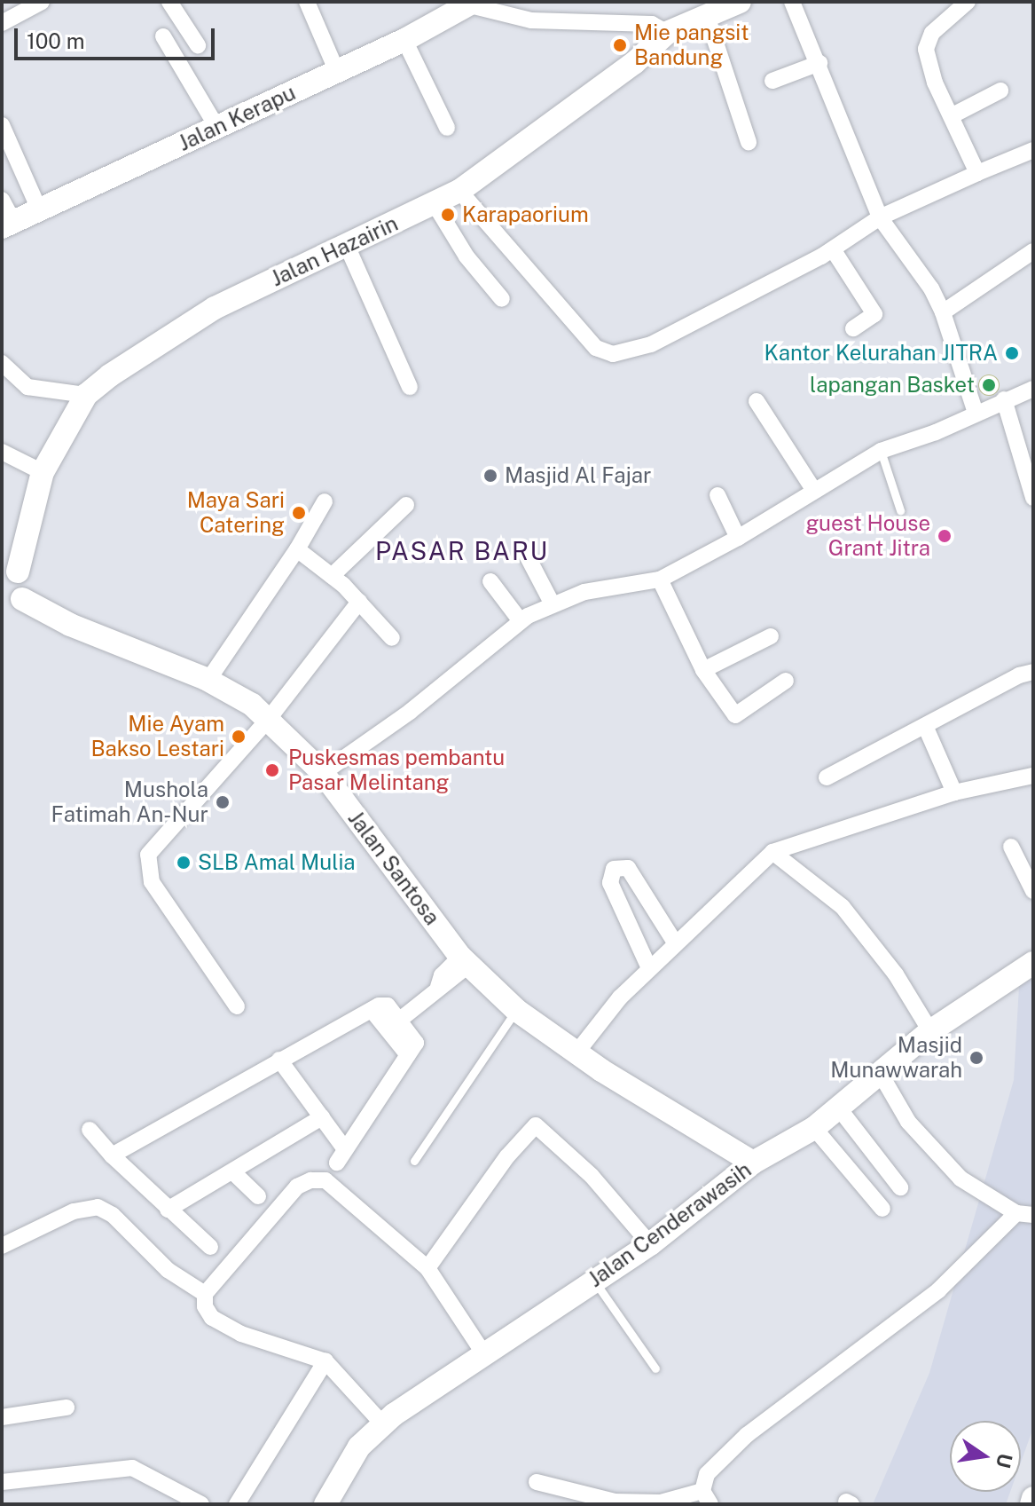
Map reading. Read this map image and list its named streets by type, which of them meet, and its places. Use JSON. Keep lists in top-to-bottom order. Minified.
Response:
{"streets":{"street":["Jalan Kerapu","Jalan Hazairin","Jalan Santosa","Jalan Cenderawasih"]},"crossings":[["Jalan Santosa","Jalan Cenderawasih"]],"districts":["PASAR BARU"],"places":["Mie pangsit Bandung","Karapaorium","Kantor Kelurahan JITRA","lapangan Basket","Masjid Al Fajar","Maya Sari Catering","guest House Grant Jitra","Mie Ayam Bakso Lestari","Puskesmas pembantu Pasar Melintang","Mushola Fatimah An-Nur","SLB Amal Mulia","Masjid Munawwarah"],"scale_bar":"100 m","north":"right"}
